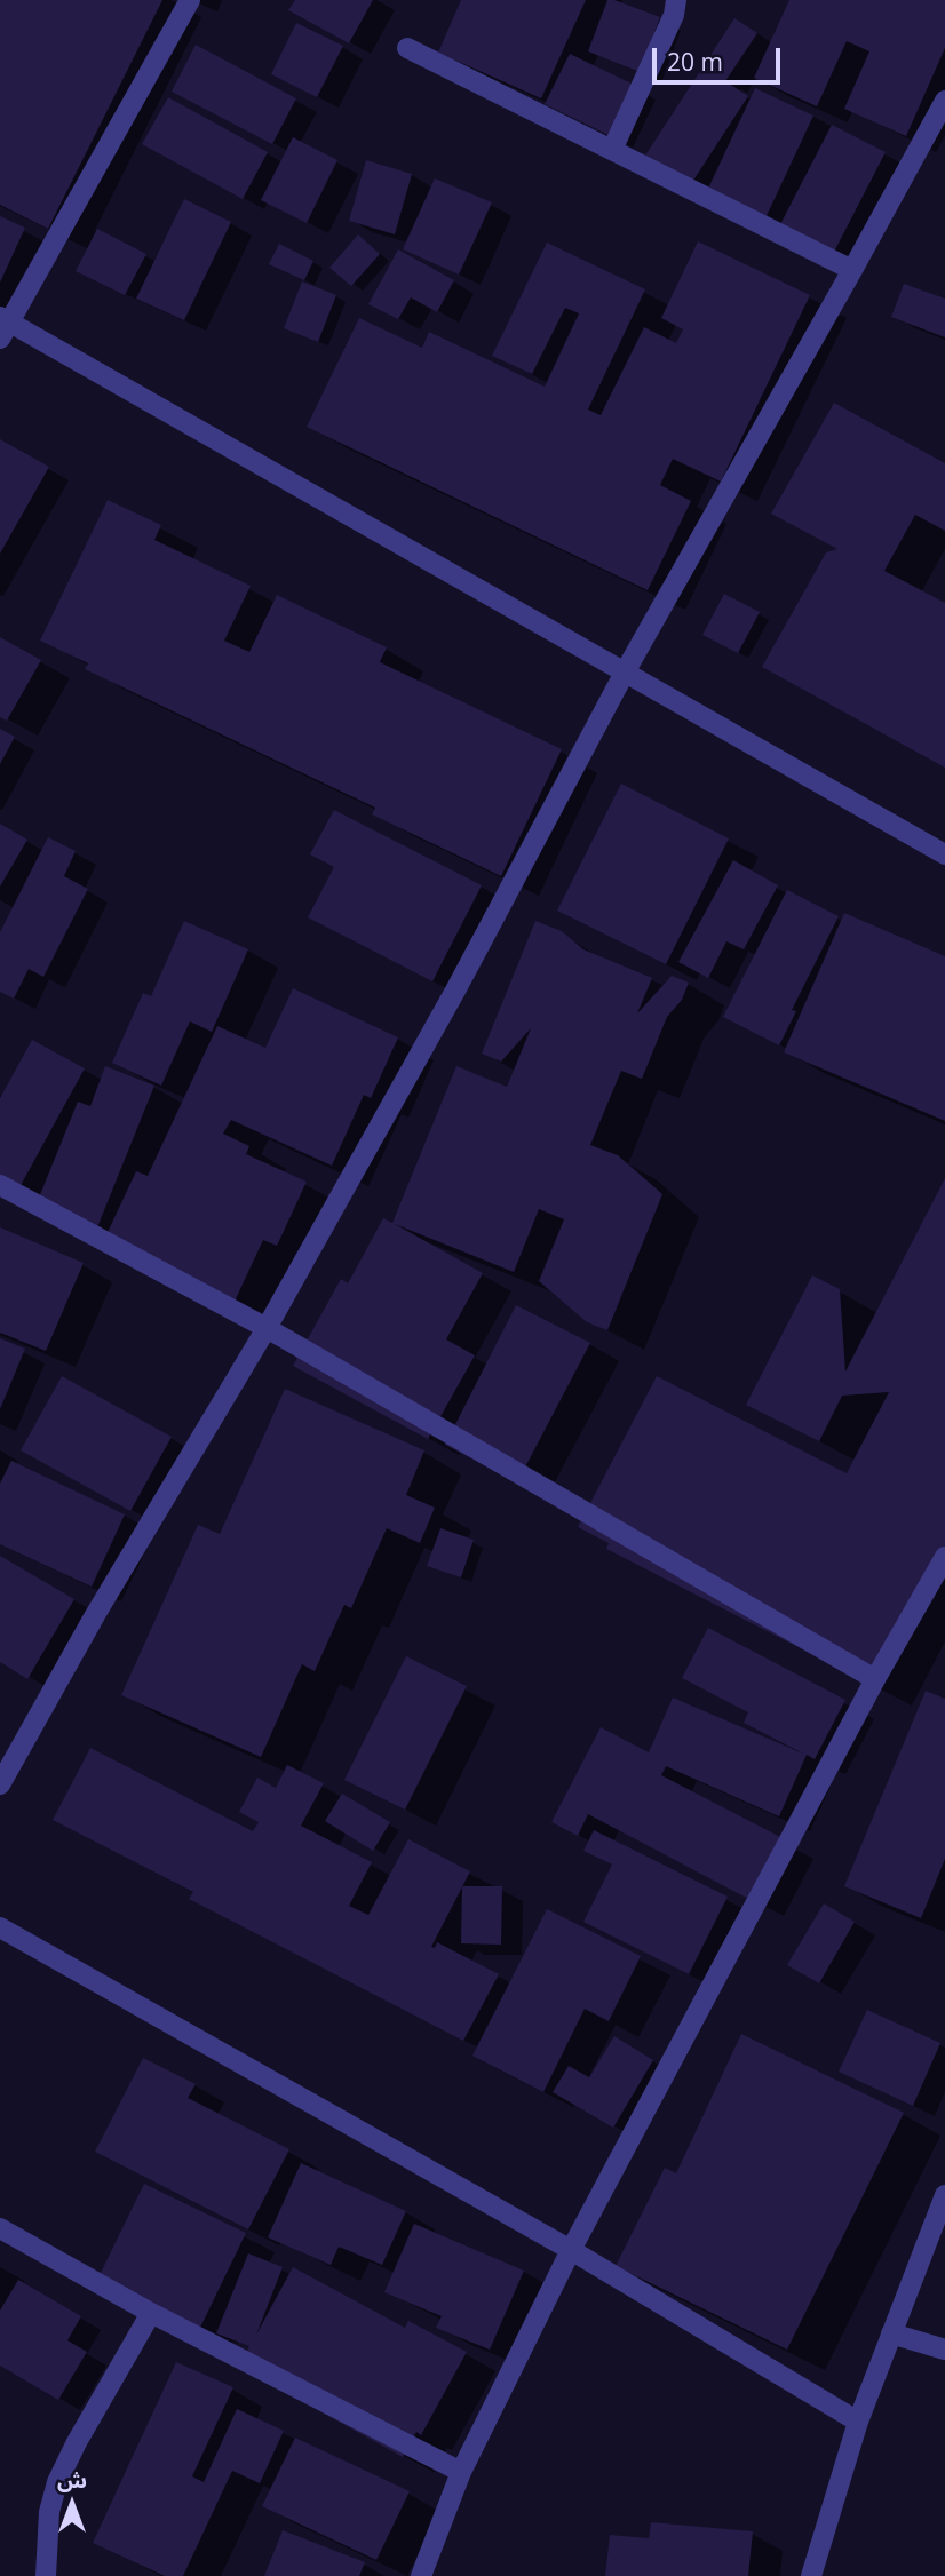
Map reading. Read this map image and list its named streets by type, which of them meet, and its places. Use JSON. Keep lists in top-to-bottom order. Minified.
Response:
{"scale_bar":"20 m","north":"top"}
